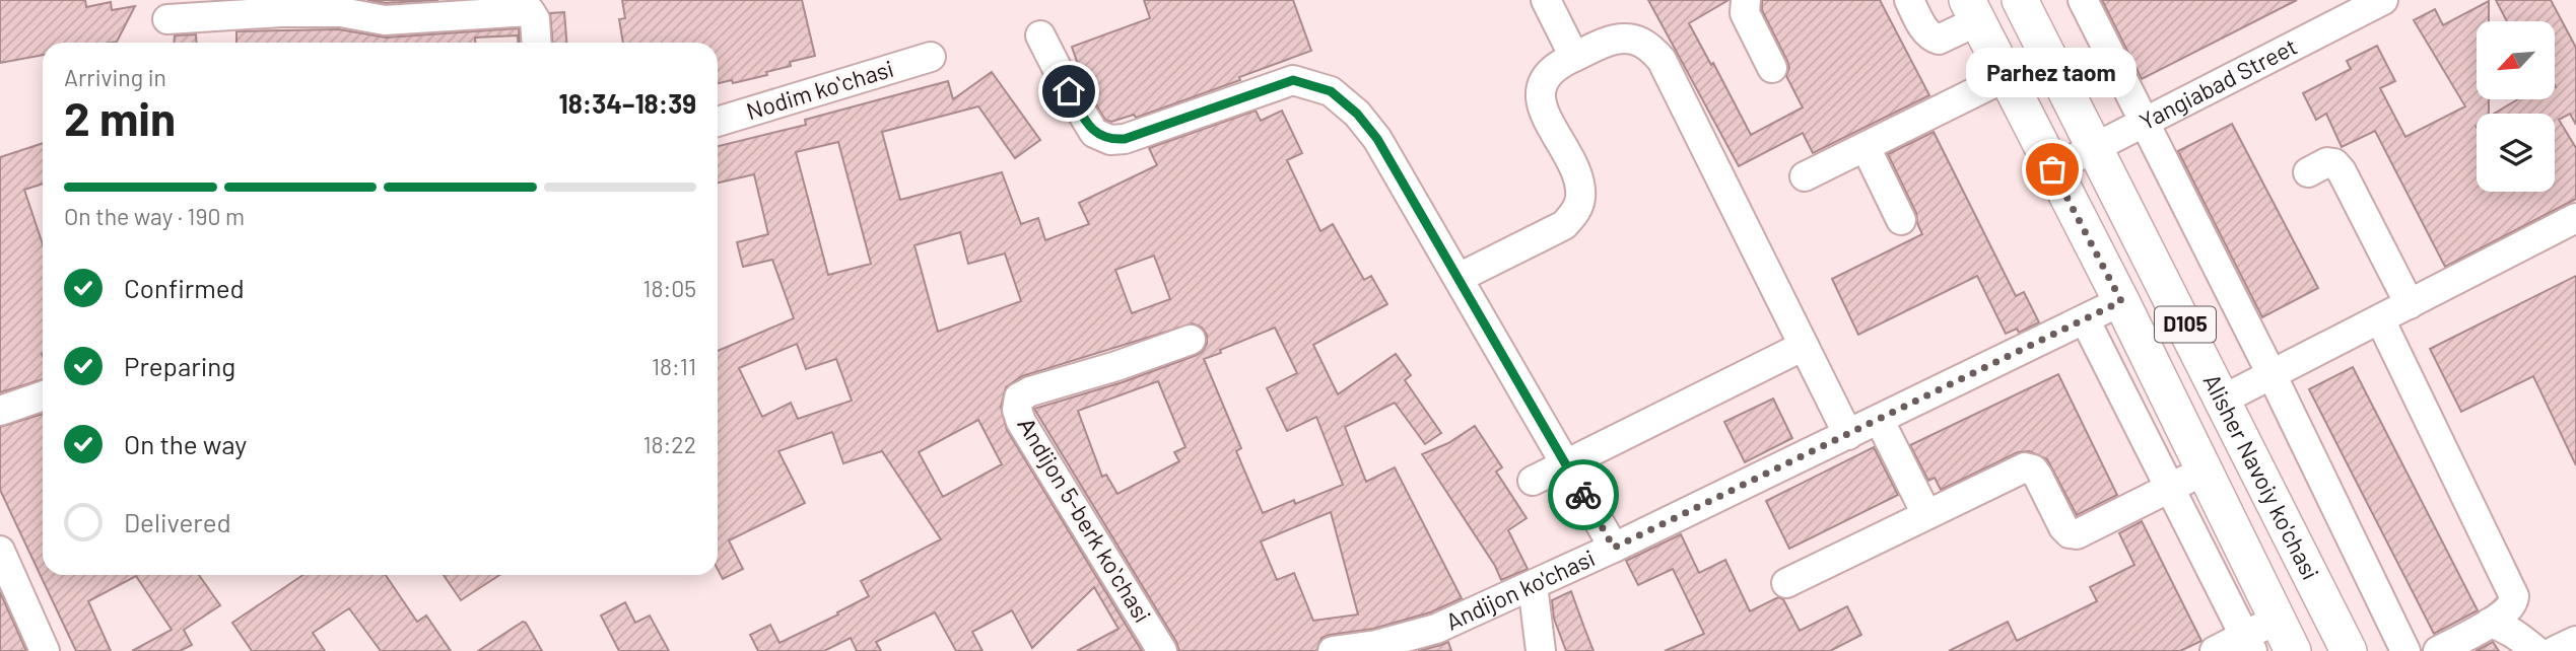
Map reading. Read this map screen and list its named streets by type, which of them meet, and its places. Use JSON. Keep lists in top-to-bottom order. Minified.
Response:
{"streets":{"main road":["D105","Alisher Navoiy ko'chasi"],"street":["Yangiabad Street","Nodim koʻchasi","Аndijon 5-berk koʻchasi","Andijon ko'chasi"]},"crossings":[["Yangiabad Street","Alisher Navoiy ko'chasi"],["Alisher Navoiy ko'chasi","Andijon ko'chasi"]],"places":["Parhez taom"],"north":"bottom left","page":{"heading":["2 min","Arriving in","18:34–18:39"],"bubble":"Parhez taom","bar":"On the way · 190 m","list":[["Confirmed","18:05"],["Preparing","18:11"],["On the way","18:22"],"Delivered"]}}
